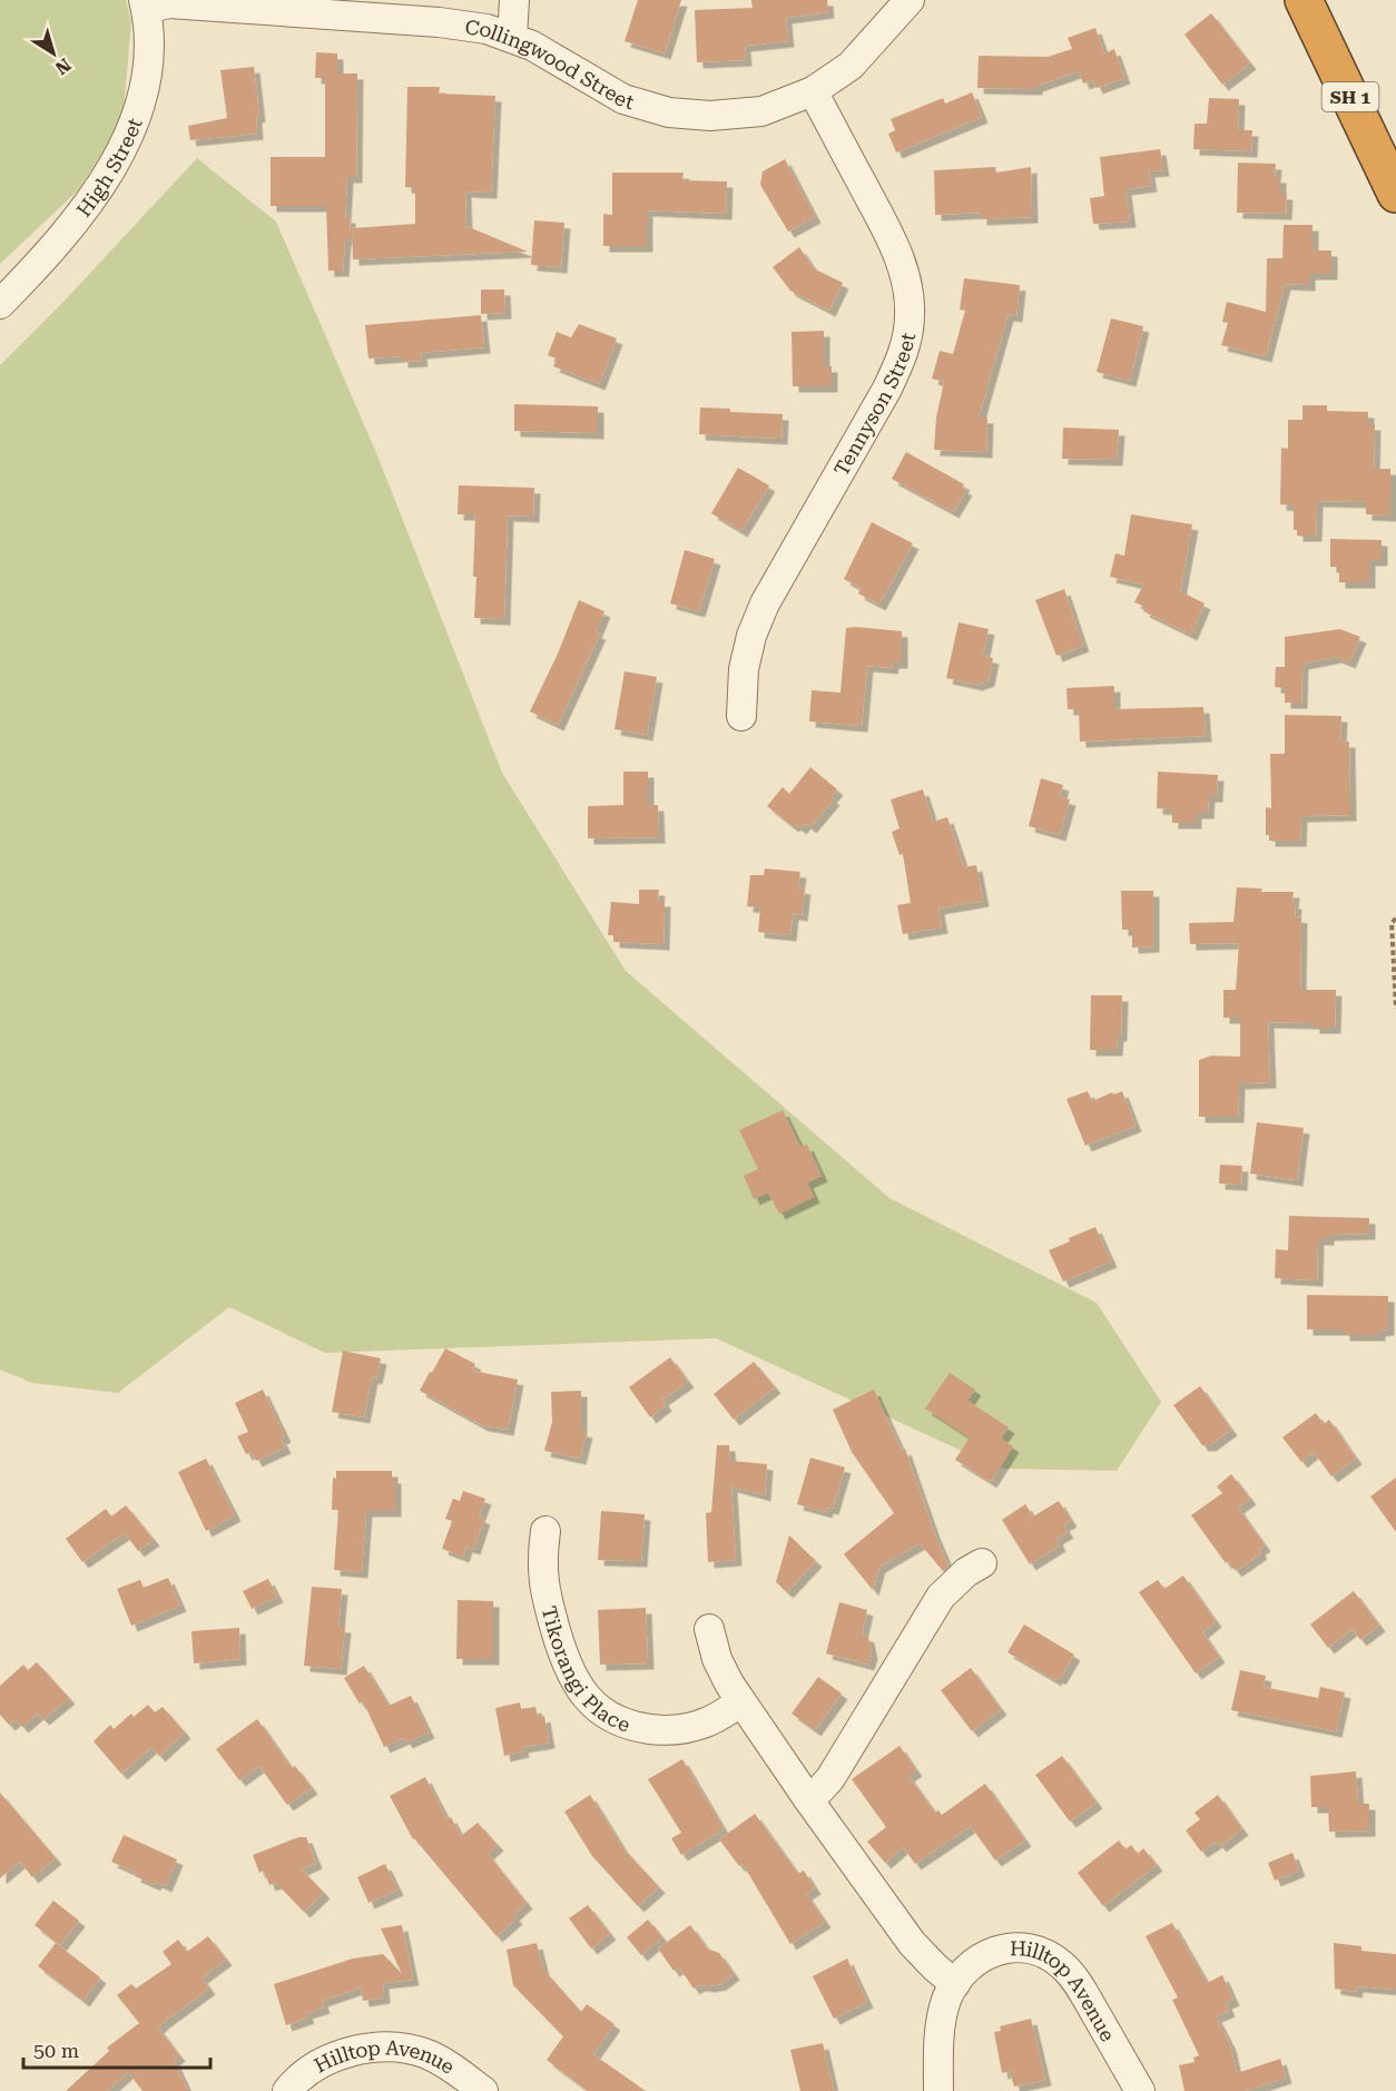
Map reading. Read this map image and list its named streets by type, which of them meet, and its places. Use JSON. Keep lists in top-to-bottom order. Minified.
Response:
{"streets":{"highway":["SH 1"],"street":["Collingwood Street","High Street","Tennyson Street","Tikorangi Place","Hilltop Avenue"]},"crossings":[["Collingwood Street","High Street"],["Collingwood Street","Tennyson Street"]],"scale_bar":"50 m","north":"bottom right"}
